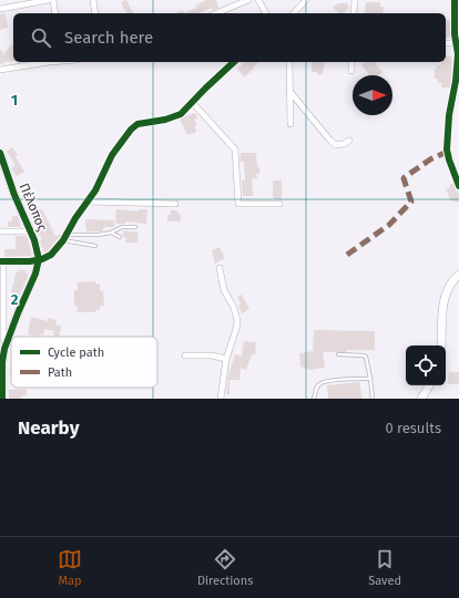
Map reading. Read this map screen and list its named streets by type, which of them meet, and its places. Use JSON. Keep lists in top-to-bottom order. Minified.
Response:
{"streets":{"street":["Πέλοπος"]},"legend":["Cycle path","Path"],"north":"right","page":{"search":"Search here","heading":["Nearby","0 results"],"nav":["Map","Directions","Saved"]},"grid":{"rows":["1","2"]}}
